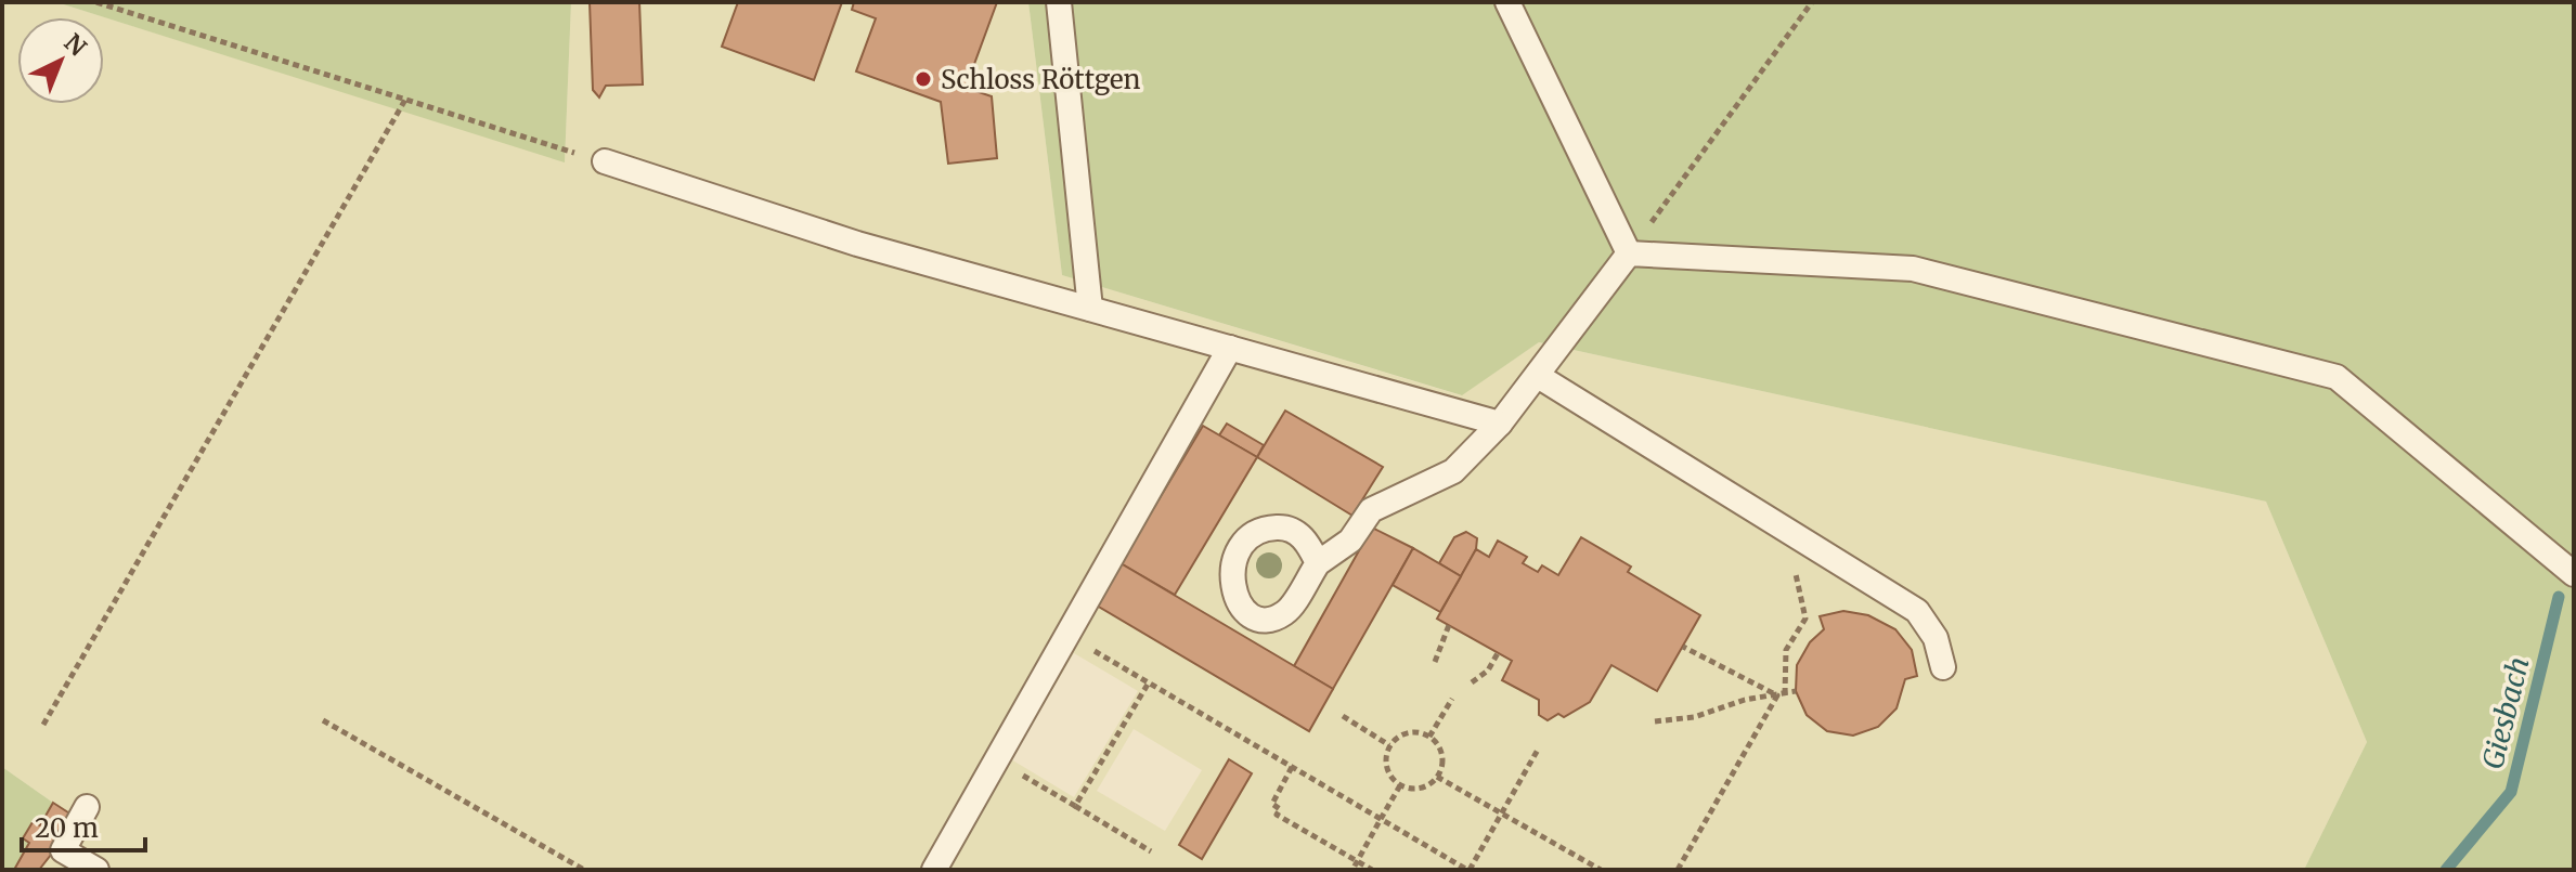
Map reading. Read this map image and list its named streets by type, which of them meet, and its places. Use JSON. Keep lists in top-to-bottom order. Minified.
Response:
{"water":["Giesbach"],"places":["Schloss Röttgen"],"scale_bar":"20 m","north":"top right"}
